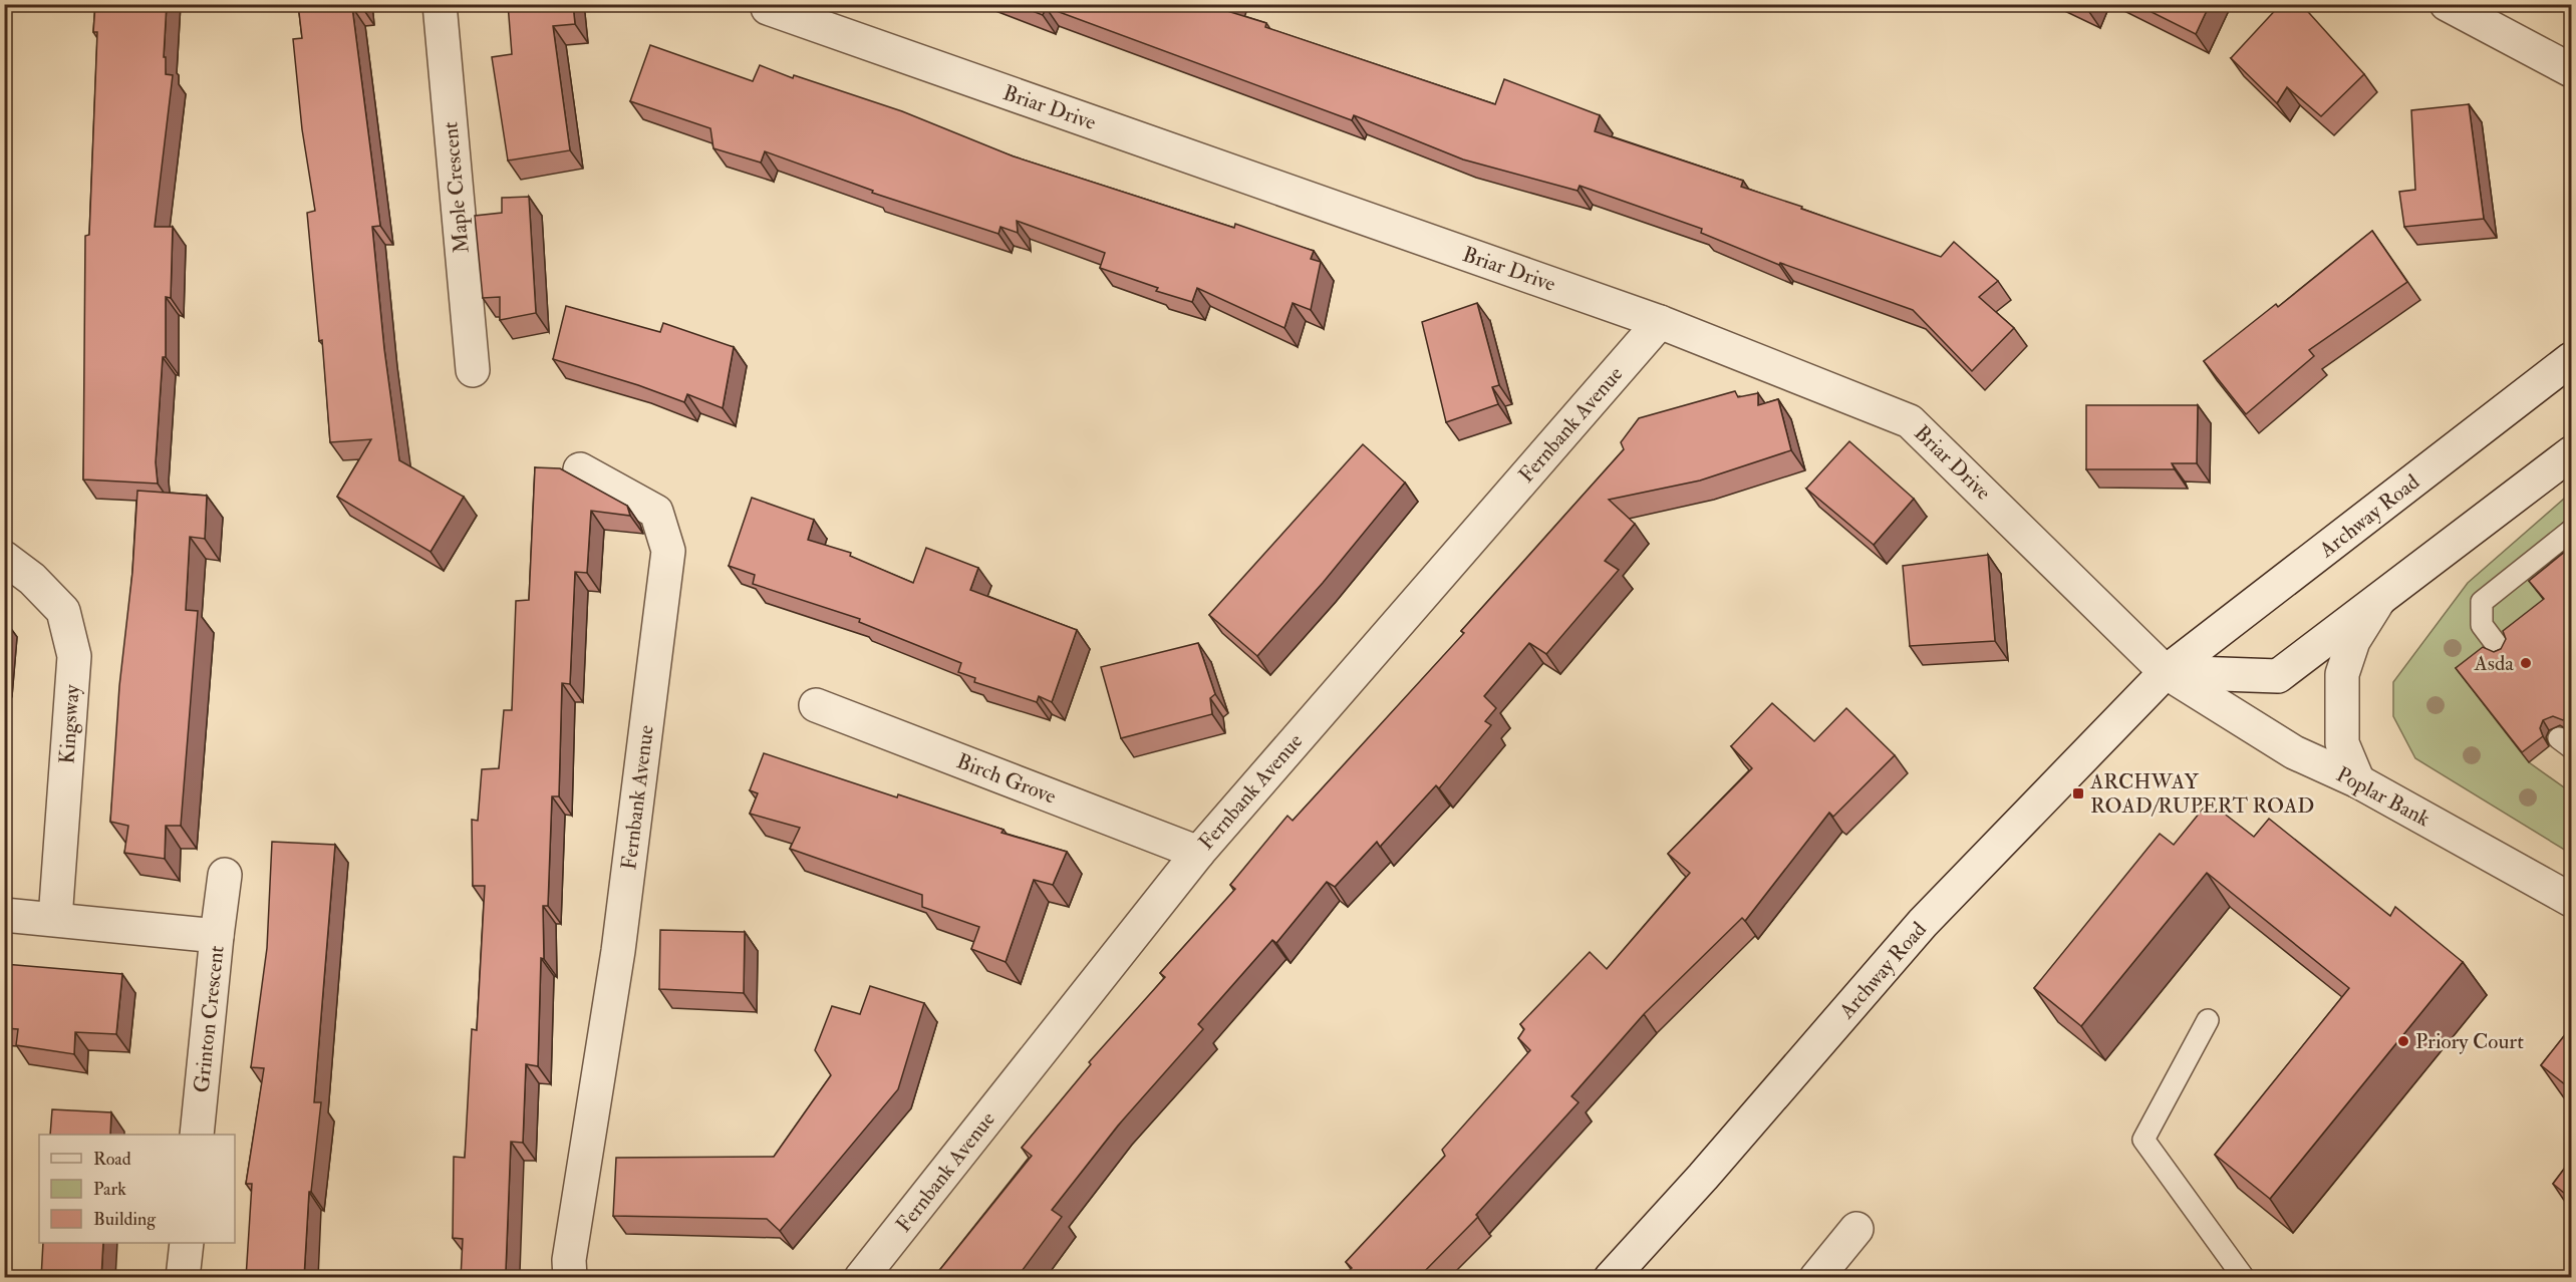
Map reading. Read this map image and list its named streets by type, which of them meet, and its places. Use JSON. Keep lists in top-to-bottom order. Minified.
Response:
{"streets":{"street":["Briar Drive","Maple Crescent","Fernbank Avenue","Archway Road","Kingsway","Birch Grove","Poplar Bank","Grinton Crescent"]},"crossings":[["Briar Drive","Fernbank Avenue"],["Briar Drive","Archway Road"],["Briar Drive","Poplar Bank"],["Fernbank Avenue","Birch Grove"],["Archway Road","Poplar Bank"],["Kingsway","Grinton Crescent"]],"places":{"other":["Asda","Priory Court"],"transit":["ARCHWAY ROAD/RUPERT ROAD"]},"legend":["Road","Park","Building"]}
